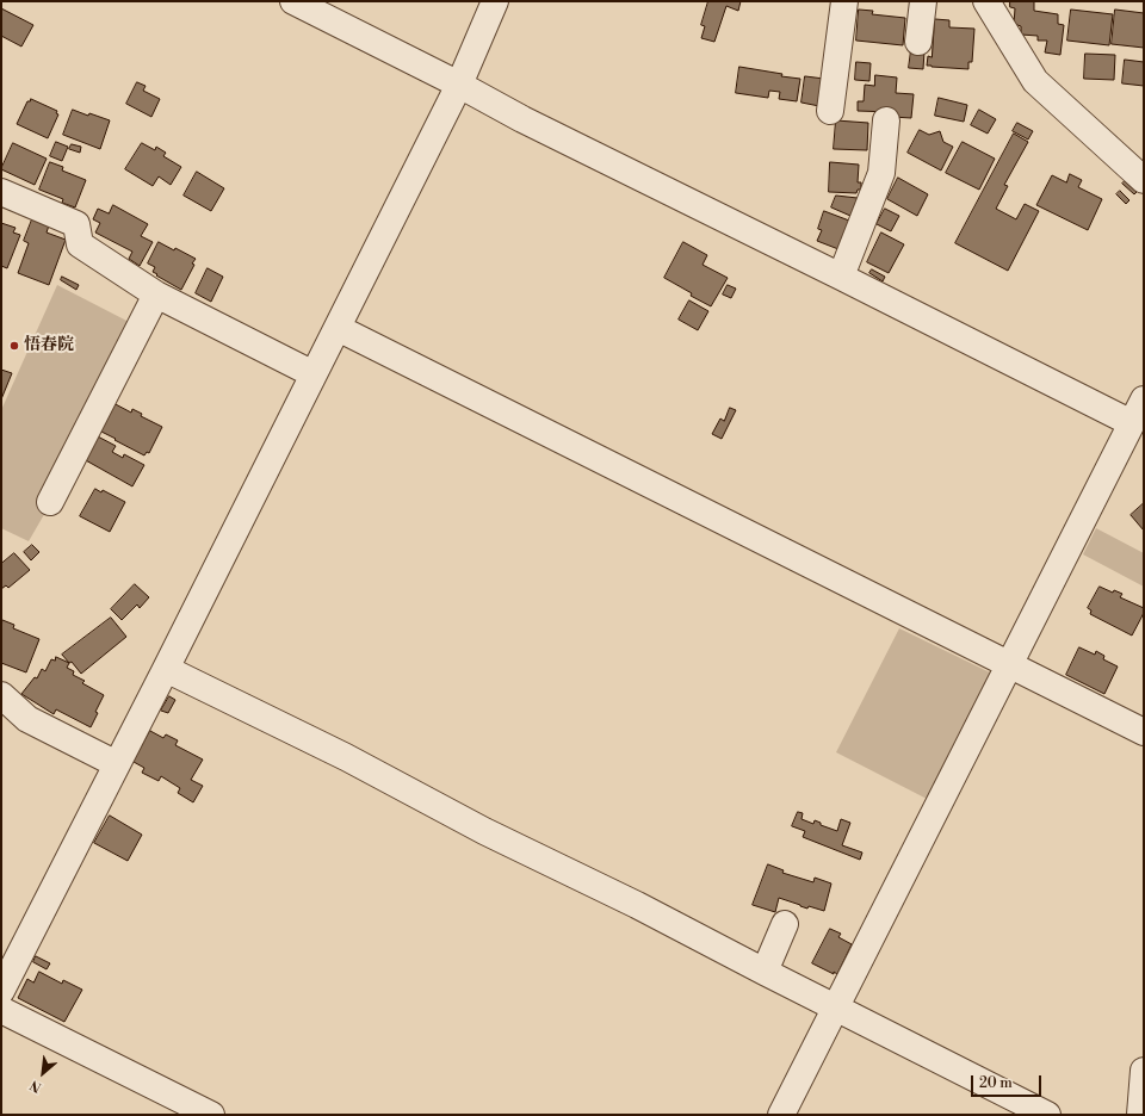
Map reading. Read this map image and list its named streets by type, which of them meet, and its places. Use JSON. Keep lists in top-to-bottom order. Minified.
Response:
{"places":["悟春院"],"scale_bar":"20 m","north":"bottom left"}
